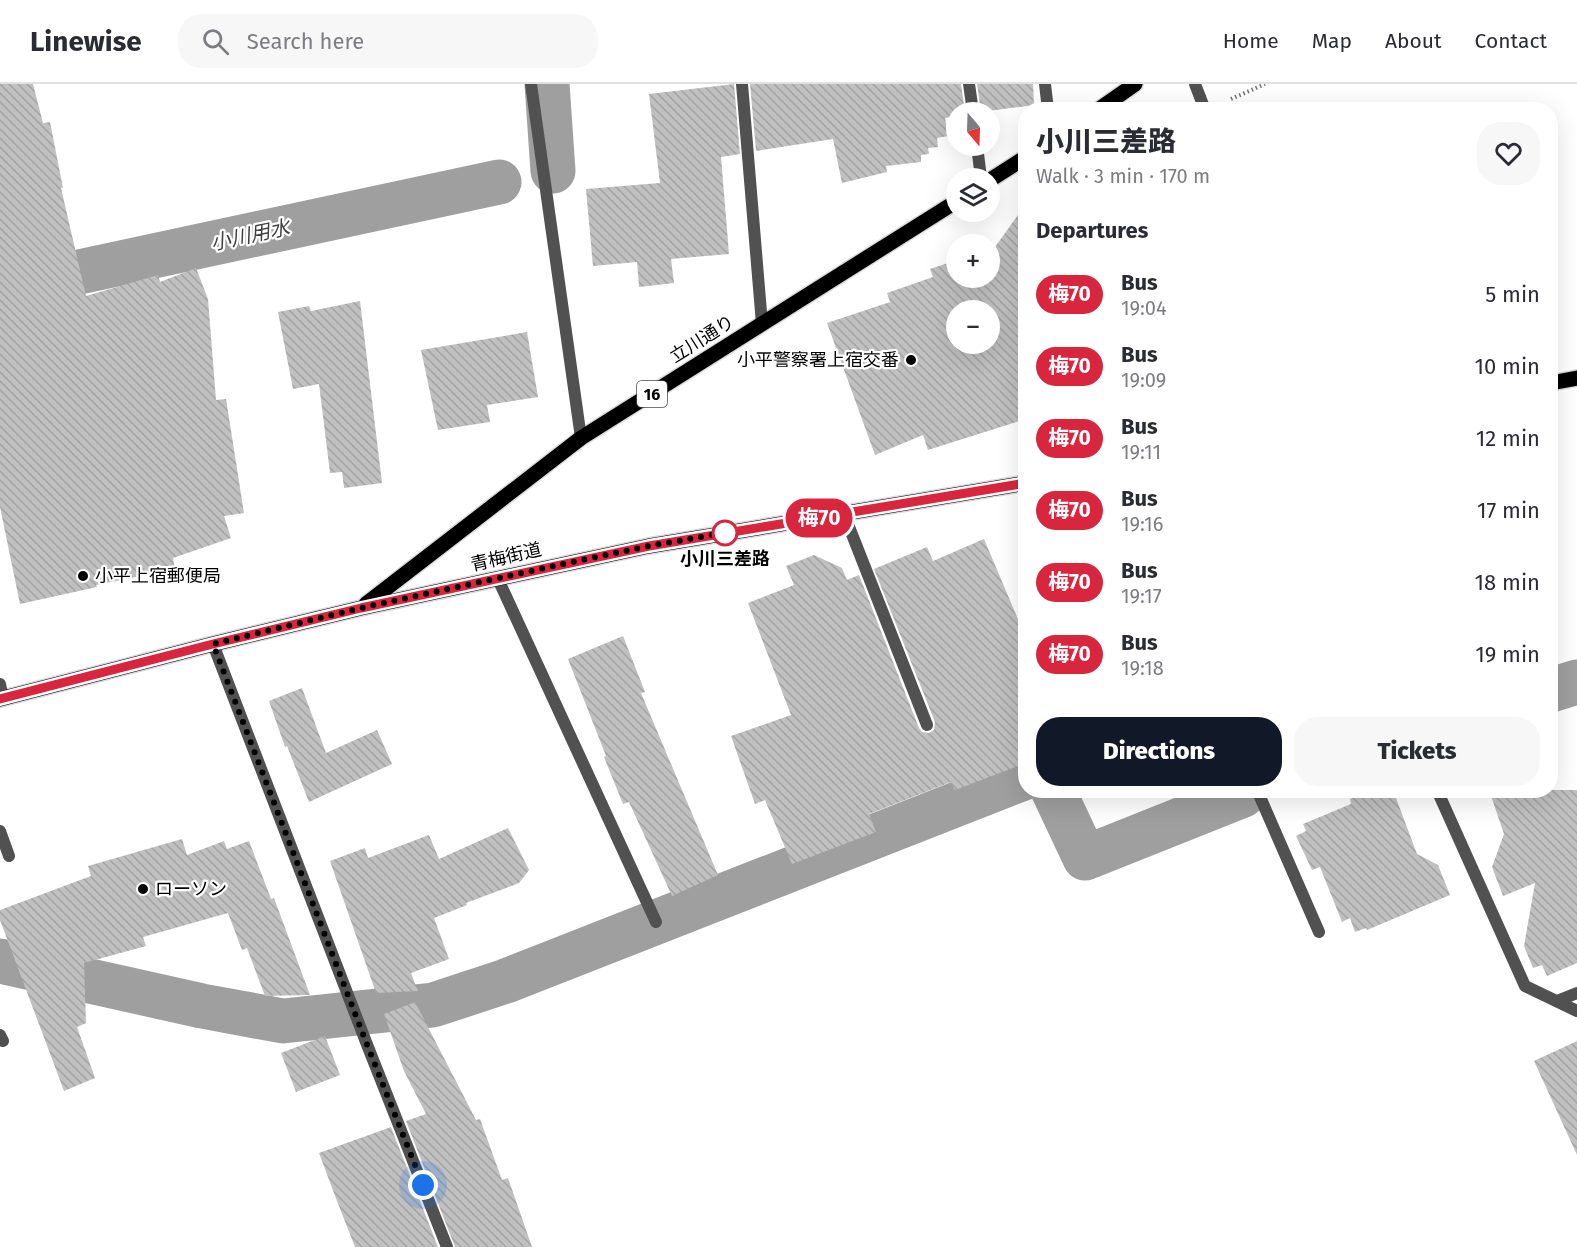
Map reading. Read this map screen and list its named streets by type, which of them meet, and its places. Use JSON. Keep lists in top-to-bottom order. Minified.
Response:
{"streets":{"main road":["立川通り","16","青梅街道"]},"crossings":[["立川通り","青梅街道"]],"water":["小川用水"],"places":["小平警察署上宿交番","小川三差路","小平上宿郵便局","ローソン"],"lines":["bus line 梅70"],"north":"bottom","page":{"header":"Linewise","search":"Search here","nav":["Home","Map","About","Contact"],"on_map":"梅70","map_buttons":["+","−"],"heading":[["小川三差路","Walk · 3 min · 170 m"],"Departures"],"list":[{"mark":"梅70","name":"Bus","note":"19:04","value":"5 min"},{"mark":"梅70","name":"Bus","note":"19:09","value":"10 min"},{"mark":"梅70","name":"Bus","note":"19:11","value":"12 min"},{"mark":"梅70","name":"Bus","note":"19:16","value":"17 min"},{"mark":"梅70","name":"Bus","note":"19:17","value":"18 min"},{"mark":"梅70","name":"Bus","note":"19:18","value":"19 min"}],"buttons":["Directions","Tickets"]}}
